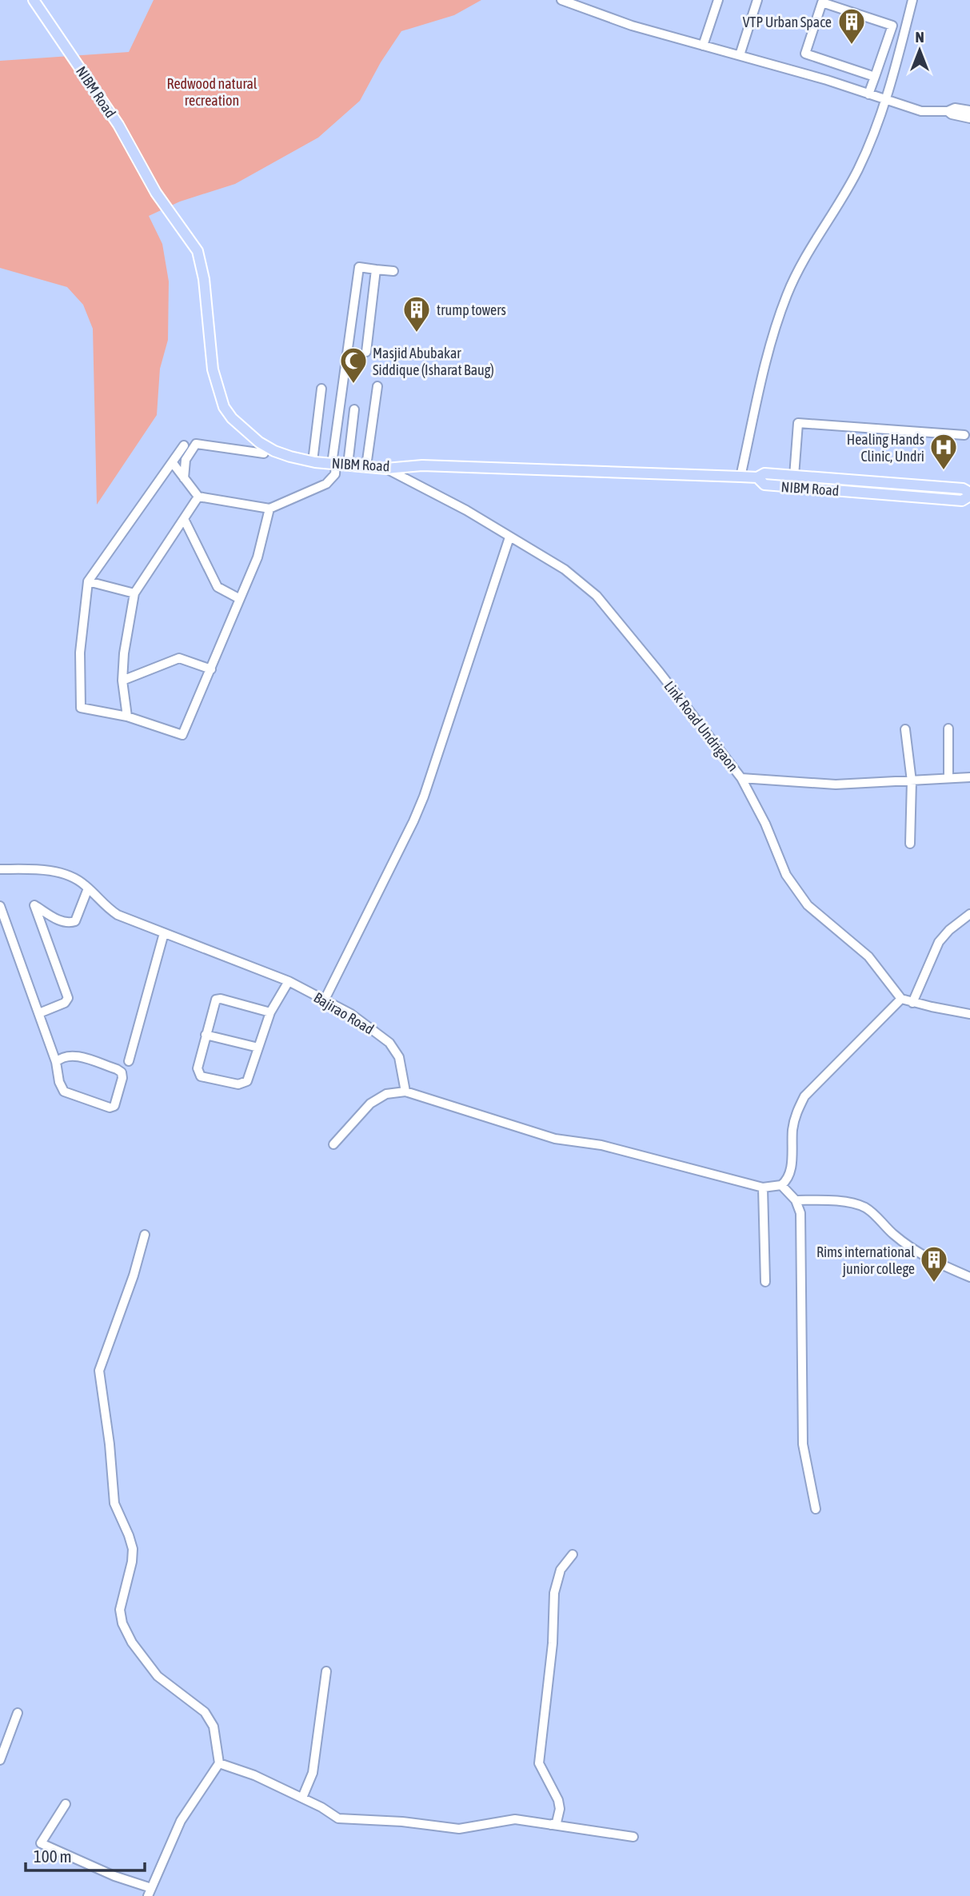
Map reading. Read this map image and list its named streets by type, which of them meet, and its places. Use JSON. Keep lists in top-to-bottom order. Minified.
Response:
{"streets":{"main road":["NIBM Road"],"street":["Link Road Undrigaon","Bajirao Road"]},"crossings":[["NIBM Road","Link Road Undrigaon"]],"parks":["Redwood natural recreation"],"places":{"building":["VTP Urban Space","trump towers","Rims international junior college"],"mosque":["Masjid Abubakar Siddique (Isharat Baug)"],"hospital":["Healing Hands Clinic, Undri"]},"scale_bar":"100 m","north":"top"}
